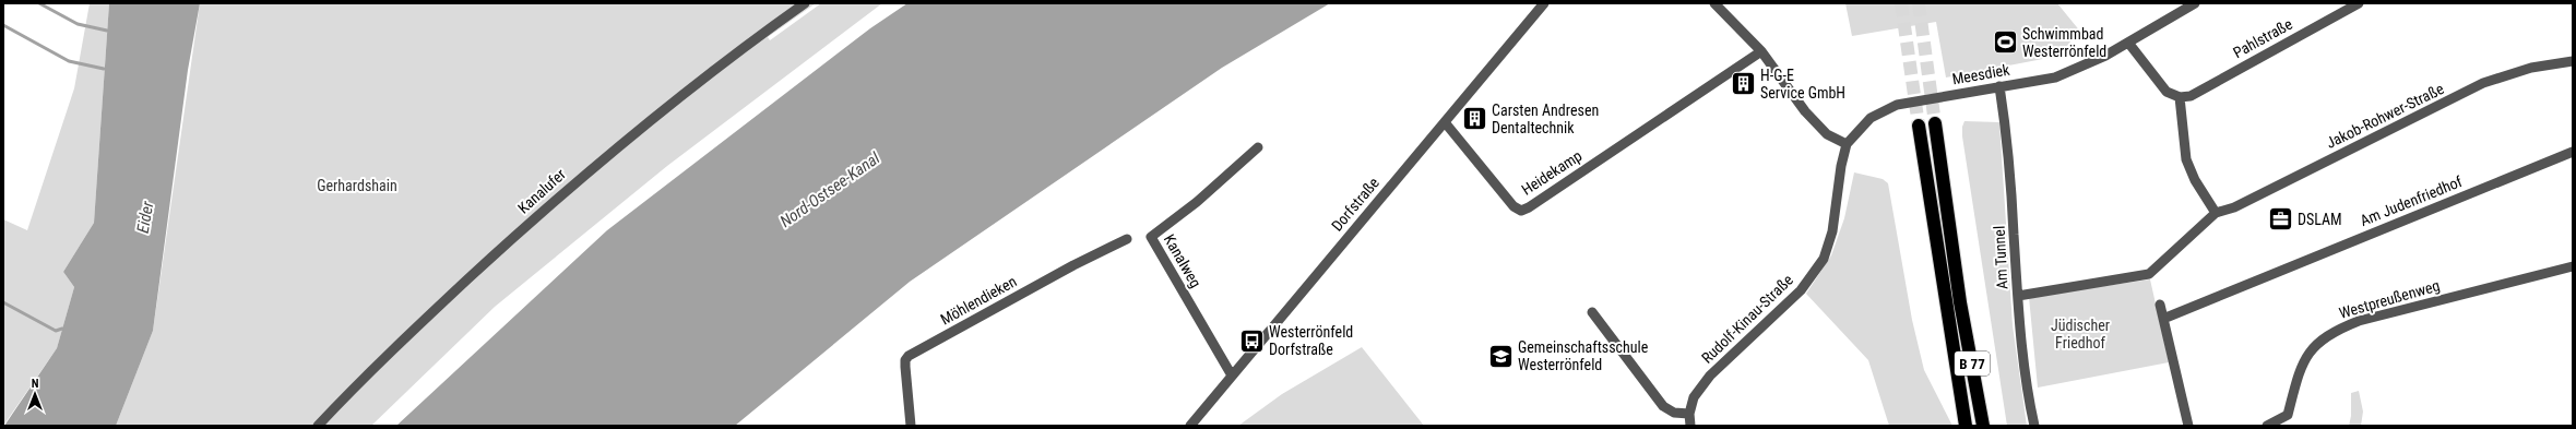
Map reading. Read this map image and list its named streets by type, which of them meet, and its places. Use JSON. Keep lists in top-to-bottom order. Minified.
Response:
{"streets":{"highway":["B 77"],"street":["Pahlstraße","Meesdiek","Jakob-Rohwer-Straße","Heidekamp","Kanalufer","Am Judenfriedhof","Dorfstraße","Am Tunnel","Kanalweg","Westpreußenweg","Möhlendieken","Rudolf-Kinau-Straße"]},"crossings":[["Meesdiek","Am Tunnel"],["Meesdiek","Rudolf-Kinau-Straße"],["Jakob-Rohwer-Straße","Am Tunnel"],["Heidekamp","Dorfstraße"],["Dorfstraße","Kanalweg"]],"water":["Nord-Ostsee-Kanal","Eider"],"parks":["Gerhardshain","Jüdischer Friedhof"],"places":{"sports":["Schwimmbad Westerrönfeld"],"building":["H-G-E Service GmbH","Carsten Andresen Dentaltechnik"],"office":["DSLAM"],"bus stop":["Westerrönfeld Dorfstraße"],"school or university":["Gemeinschaftsschule Westerrönfeld"]},"north":"top"}
